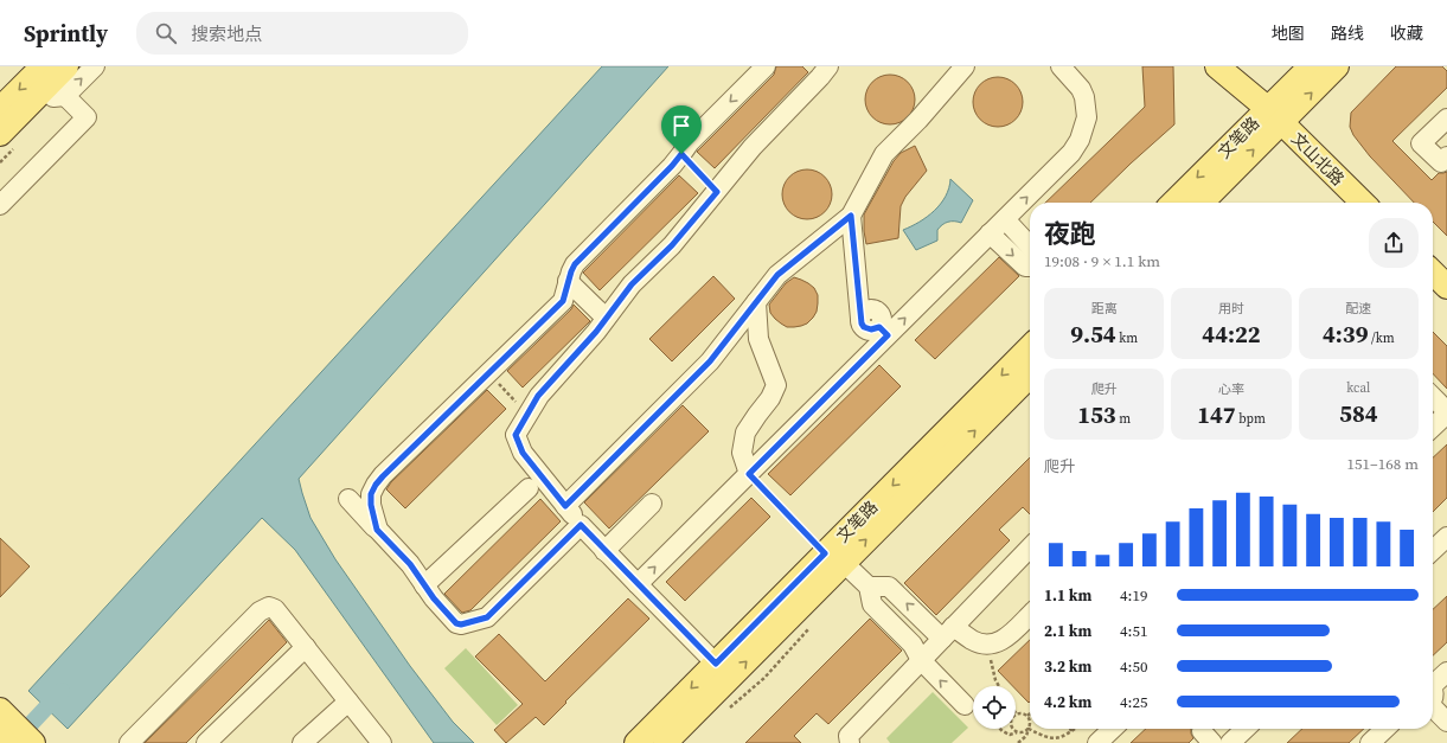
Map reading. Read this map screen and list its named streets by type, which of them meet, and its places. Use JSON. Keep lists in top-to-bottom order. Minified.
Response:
{"streets":{"main road":["文笔路","文山北路"]},"crossings":[["文笔路","文山北路"]],"page":{"header":"Sprintly","search":"搜索地点","nav":["地图","路线","收藏"],"heading":["夜跑","19:08 · 9 × 1.1 km"],"stats":[["距离","9.54 km"],["用时","44:22"],["配速","4:39 /km"],["爬升","153 m"],["心率","147 bpm"],["kcal","584"]],"chart":["爬升","151–168 m"],"list":[{"name":"1.1 km","note":"4:19"},{"name":"2.1 km","note":"4:51"},{"name":"3.2 km","note":"4:50"},{"name":"4.2 km","note":"4:25"}]}}
